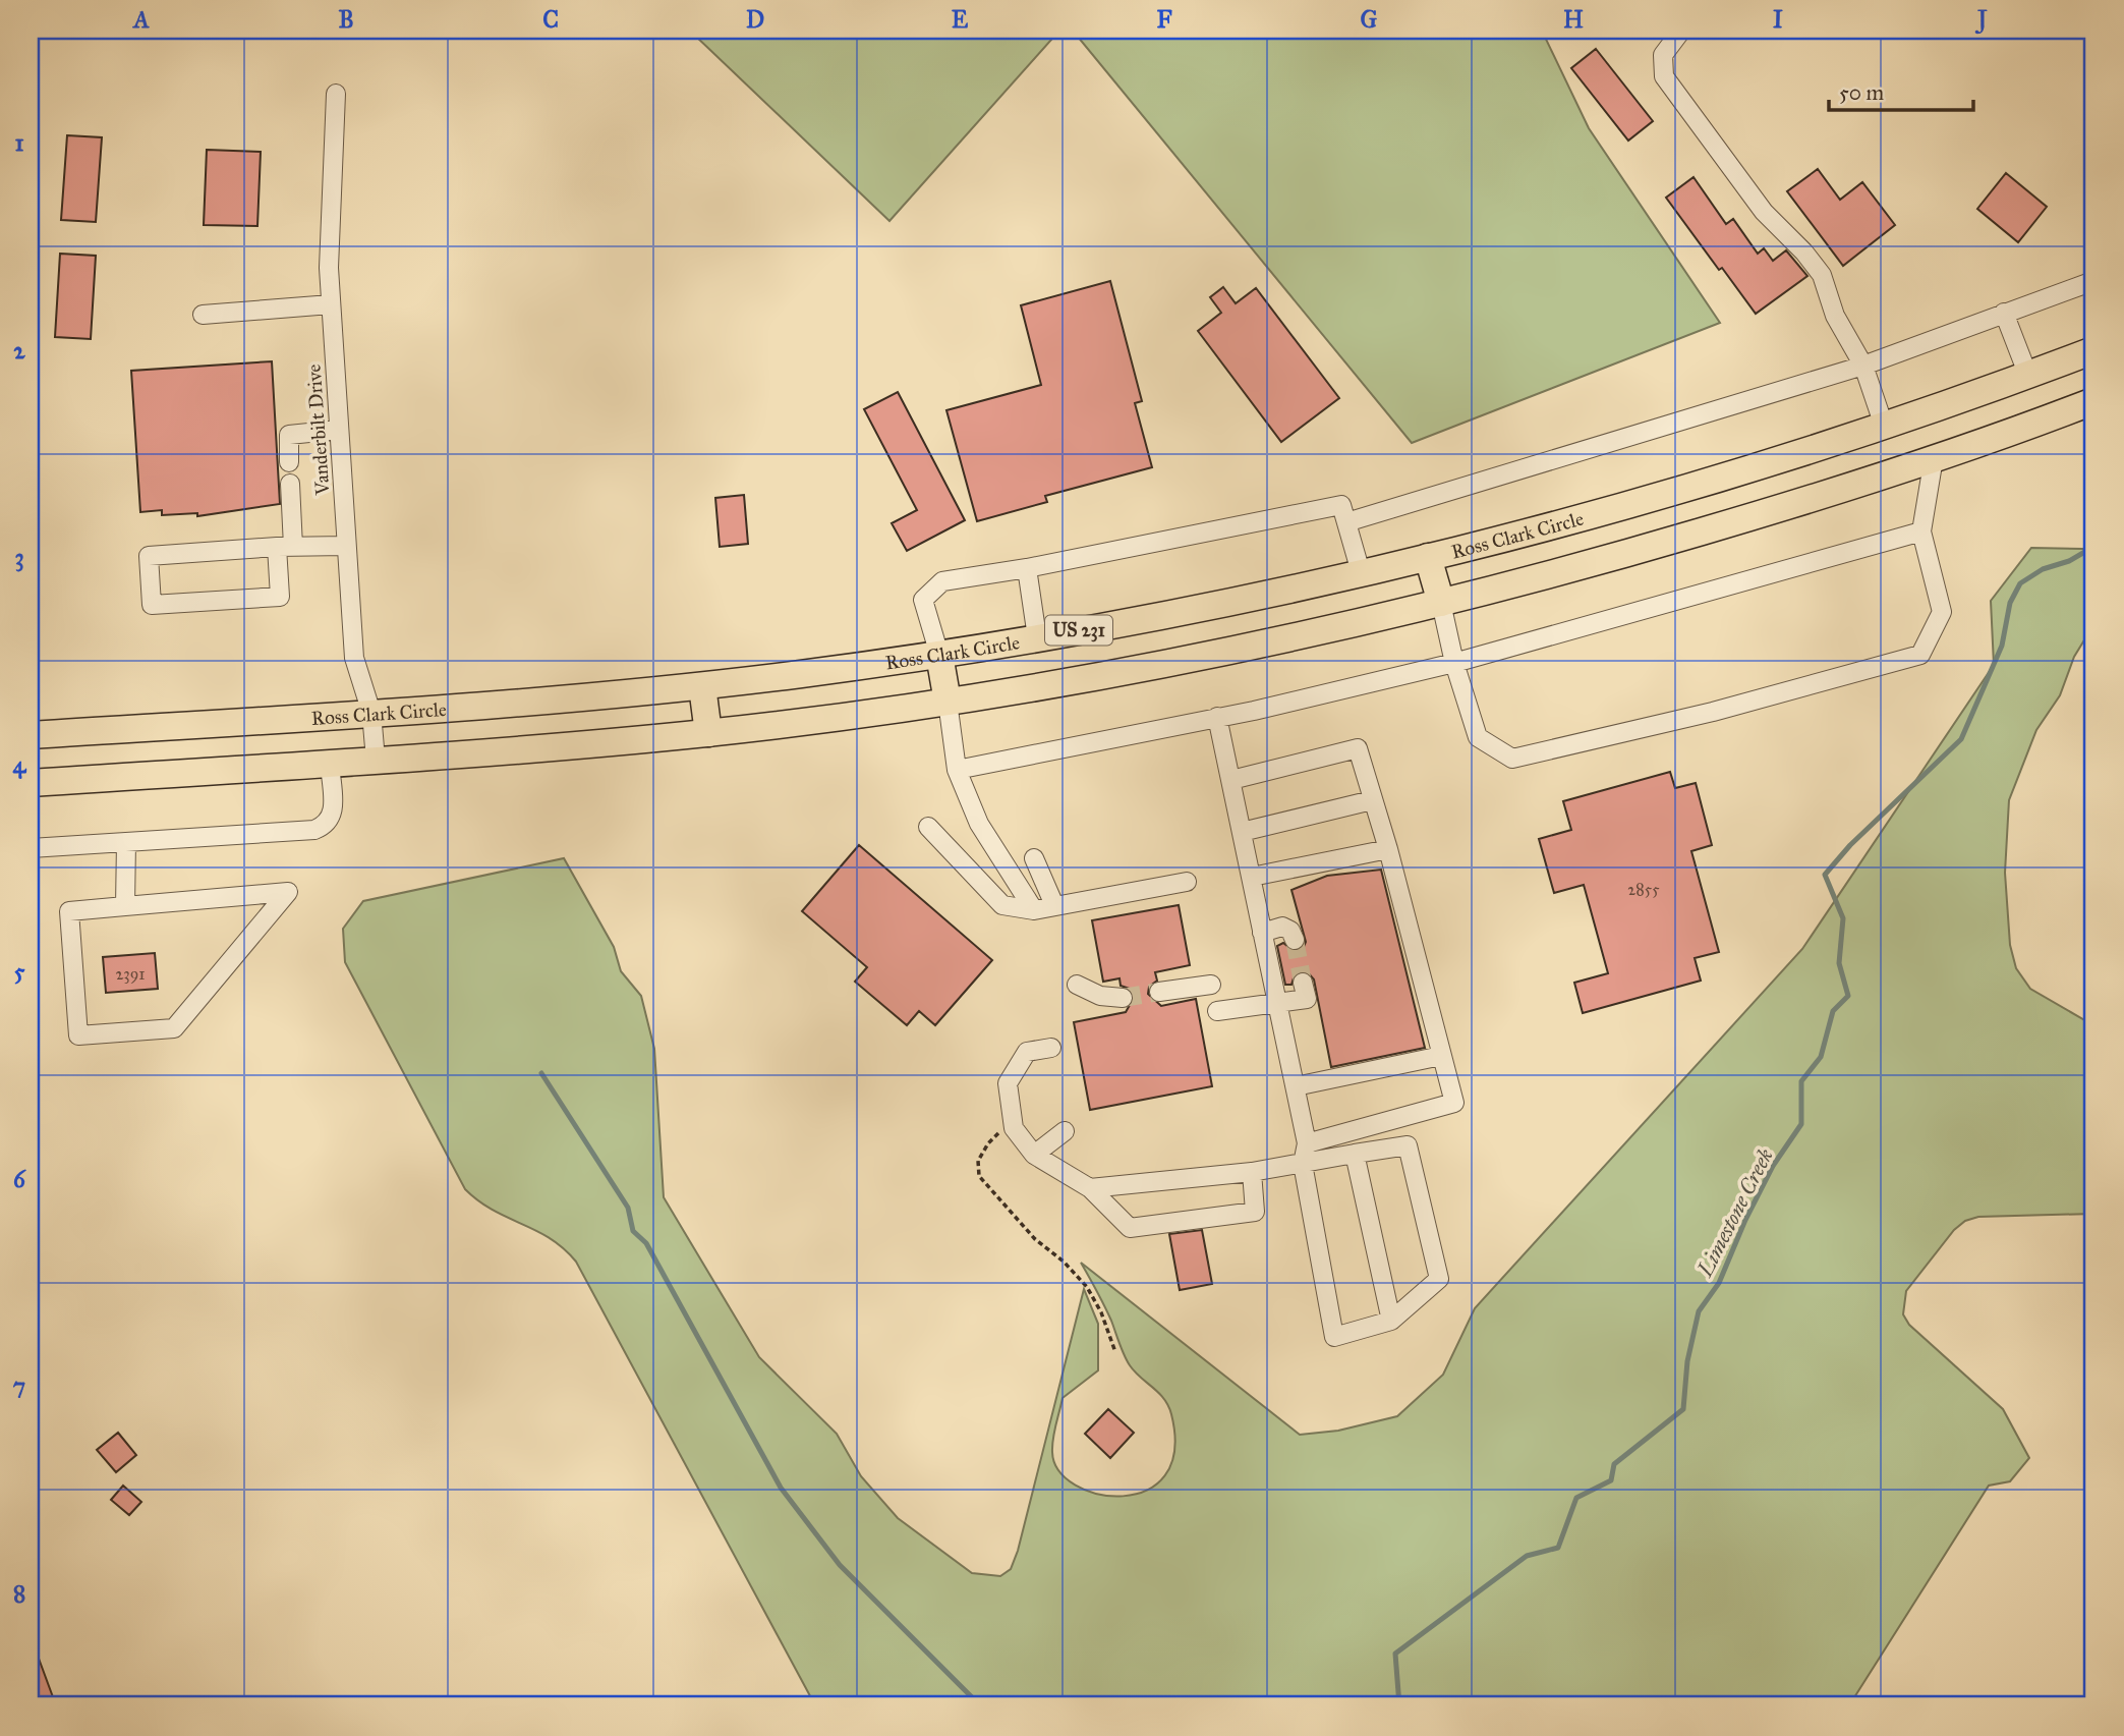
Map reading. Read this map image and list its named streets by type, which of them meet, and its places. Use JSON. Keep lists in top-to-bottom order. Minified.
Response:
{"streets":{"highway":["Ross Clark Circle","US 231"],"street":["Vanderbilt Drive"]},"crossings":[["Vanderbilt Drive","Ross Clark Circle"],["Vanderbilt Drive","US 231"]],"water":["Limestone Creek"],"house_numbers":["2855","2391"],"scale_bar":"50 m","grid":{"columns":["A","B","C","D","E","F","G","H","I","J"],"rows":["1","2","3","4","5","6","7","8"]}}
